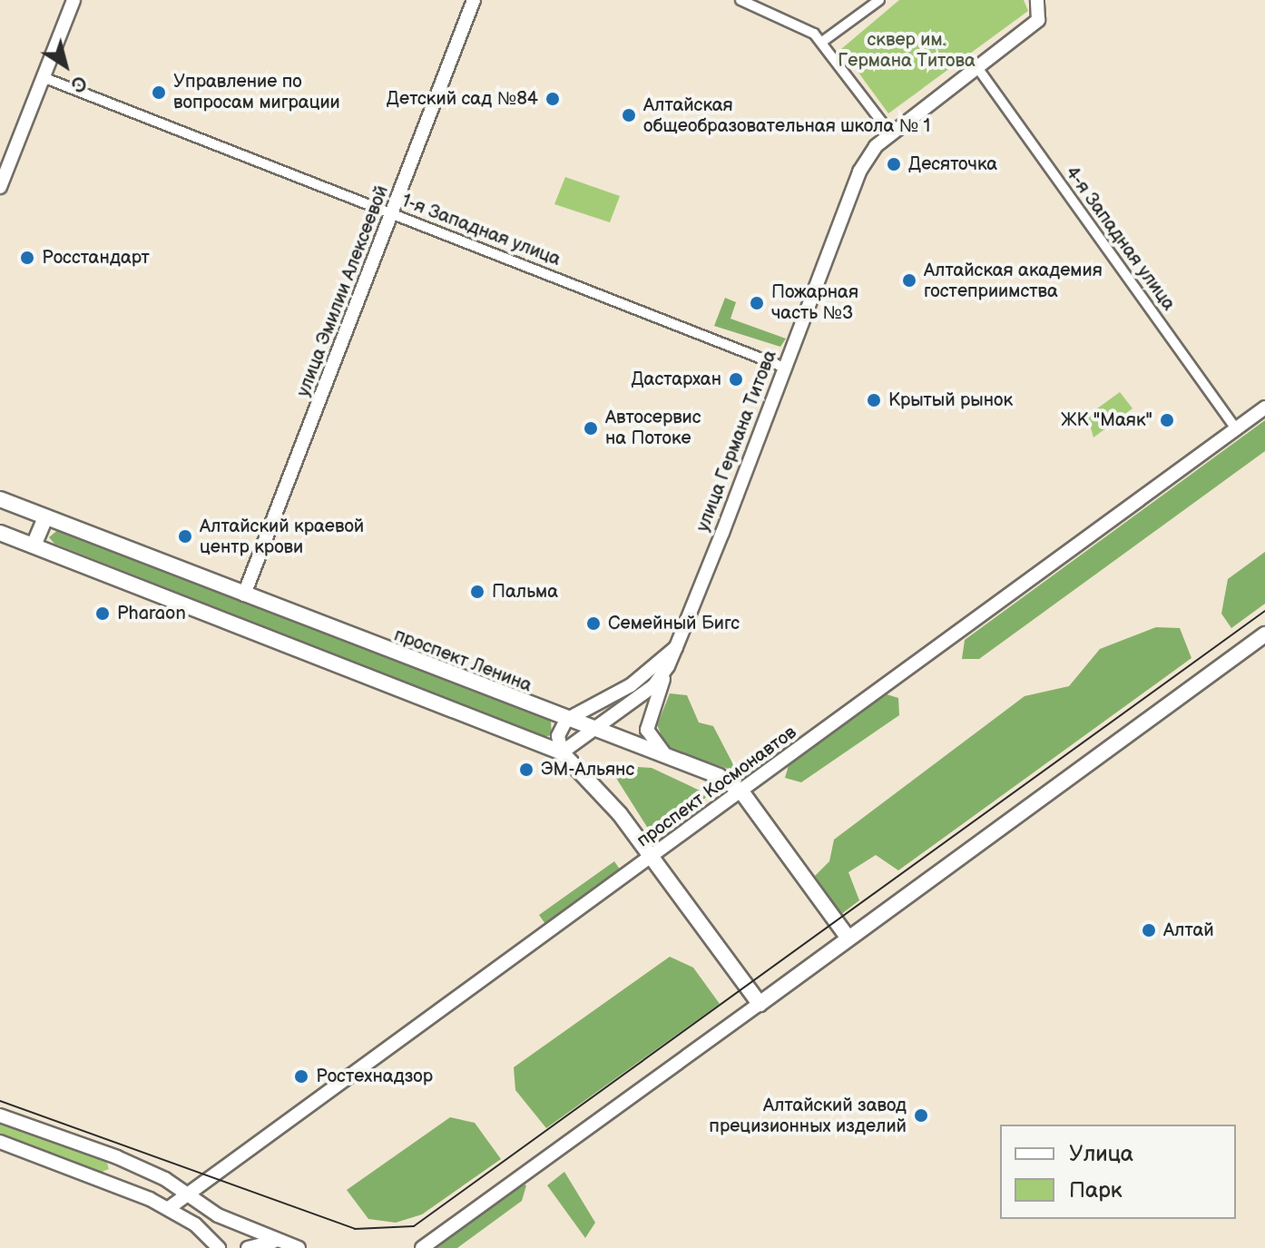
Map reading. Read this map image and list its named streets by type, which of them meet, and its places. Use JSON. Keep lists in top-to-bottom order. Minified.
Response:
{"streets":{"main road":["проспект Ленина"],"street":["1-я Западная улица","4-я Западная улица","улица Эмилии Алексеевой","улица Германа Титова","проспект Космонавтов"]},"crossings":[["1-я Западная улица","улица Эмилии Алексеевой"],["1-я Западная улица","улица Германа Титова"],["4-я Западная улица","улица Германа Титова"],["4-я Западная улица","проспект Космонавтов"],["улица Эмилии Алексеевой","проспект Ленина"],["проспект Ленина","проспект Космонавтов"]],"parks":["сквер им. Германа Титова"],"places":["Управление по вопросам миграции","Детский сад №84","Алтайская общеобразовательная школа № 1","Десяточка","Росстандарт","Алтайская академия гостеприимства","Пожарная часть №3","Дастархан","Крытый рынок","ЖК \"Маяк\"","Автосервис на Потоке","Алтайский краевой центр крови","Пальма","Pharaon","Семейный Бигс","ЭМ-Альянс","Алтай","Ростехнадзор","Алтайский завод прецизионных изделий"],"legend":["Улица","Парк"],"north":"bottom right"}
